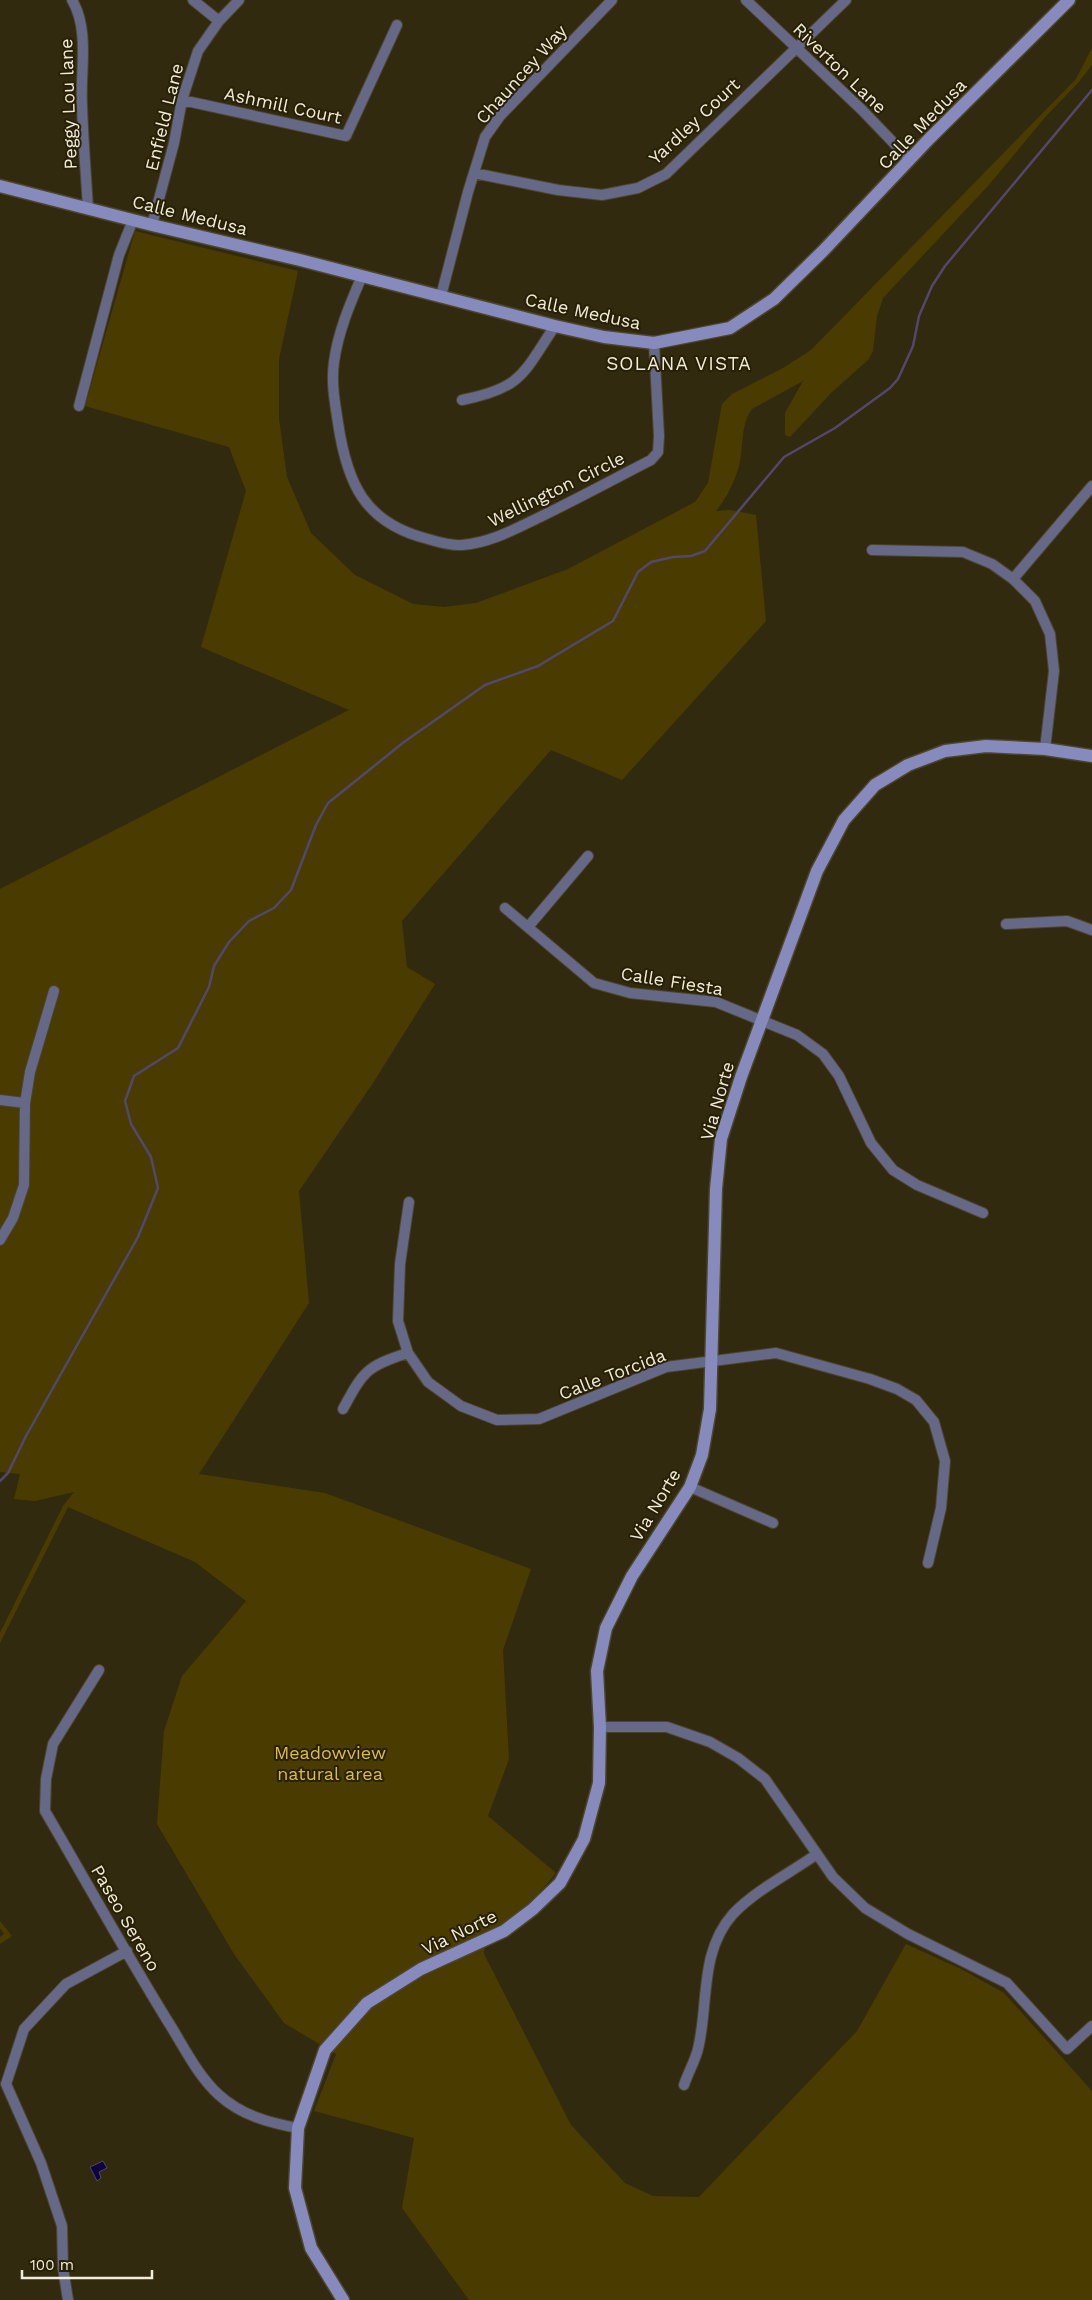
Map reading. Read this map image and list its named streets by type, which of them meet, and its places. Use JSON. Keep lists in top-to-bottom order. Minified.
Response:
{"streets":{"street":["Riverton Lane","Chauncey Way","Peggy Lou lane","Ashmill Court","Enfield Lane","Yardley Court","Calle Medusa","Wellington Circle","Calle Fiesta","Via Norte","Calle Torcida","Paseo Sereno"]},"crossings":[["Riverton Lane","Yardley Court"],["Riverton Lane","Calle Medusa"],["Chauncey Way","Yardley Court"],["Chauncey Way","Calle Medusa"],["Peggy Lou lane","Calle Medusa"],["Ashmill Court","Enfield Lane"],["Enfield Lane","Calle Medusa"],["Calle Medusa","Wellington Circle"],["Calle Fiesta","Via Norte"],["Via Norte","Calle Torcida"],["Via Norte","Paseo Sereno"]],"districts":["SOLANA VISTA"],"parks":["Meadowview natural area"],"scale_bar":"100 m"}
